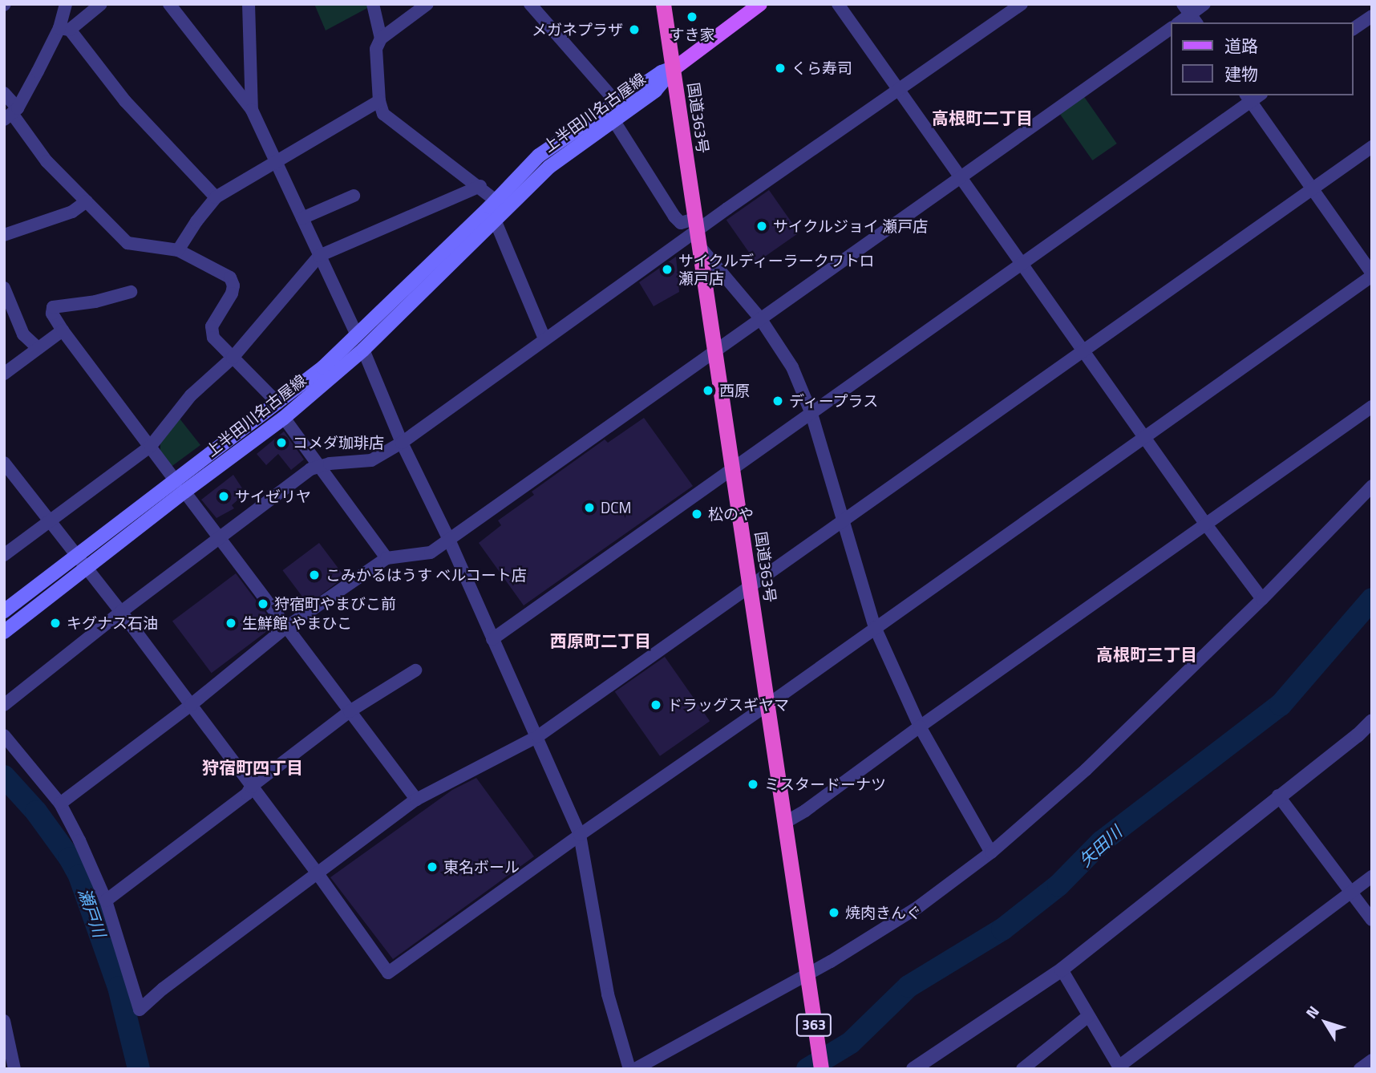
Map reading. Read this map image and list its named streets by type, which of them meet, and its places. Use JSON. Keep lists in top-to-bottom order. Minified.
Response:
{"streets":{"highway":["国道363号","363"],"main road":["上半田川名古屋線"]},"crossings":[["上半田川名古屋線","国道363号"]],"districts":["高根町二丁目","西原町二丁目","高根町三丁目","狩宿町四丁目"],"water":["矢田川","瀬戸川"],"places":["すき家","メガネプラザ","くら寿司","サイクルジョイ 瀬戸店","サイクルディーラークワトロ 瀬戸店","西原","ディープラス","コメダ珈琲店","サイゼリヤ","DCM","松のや","こみかるはうす ベルコート店","狩宿町やまびこ前","キグナス石油","生鮮館 やまひこ","ドラッグスギヤマ","ミスタードーナツ","東名ボール","焼肉きんぐ"],"legend":["道路","建物"],"north":"top left"}
